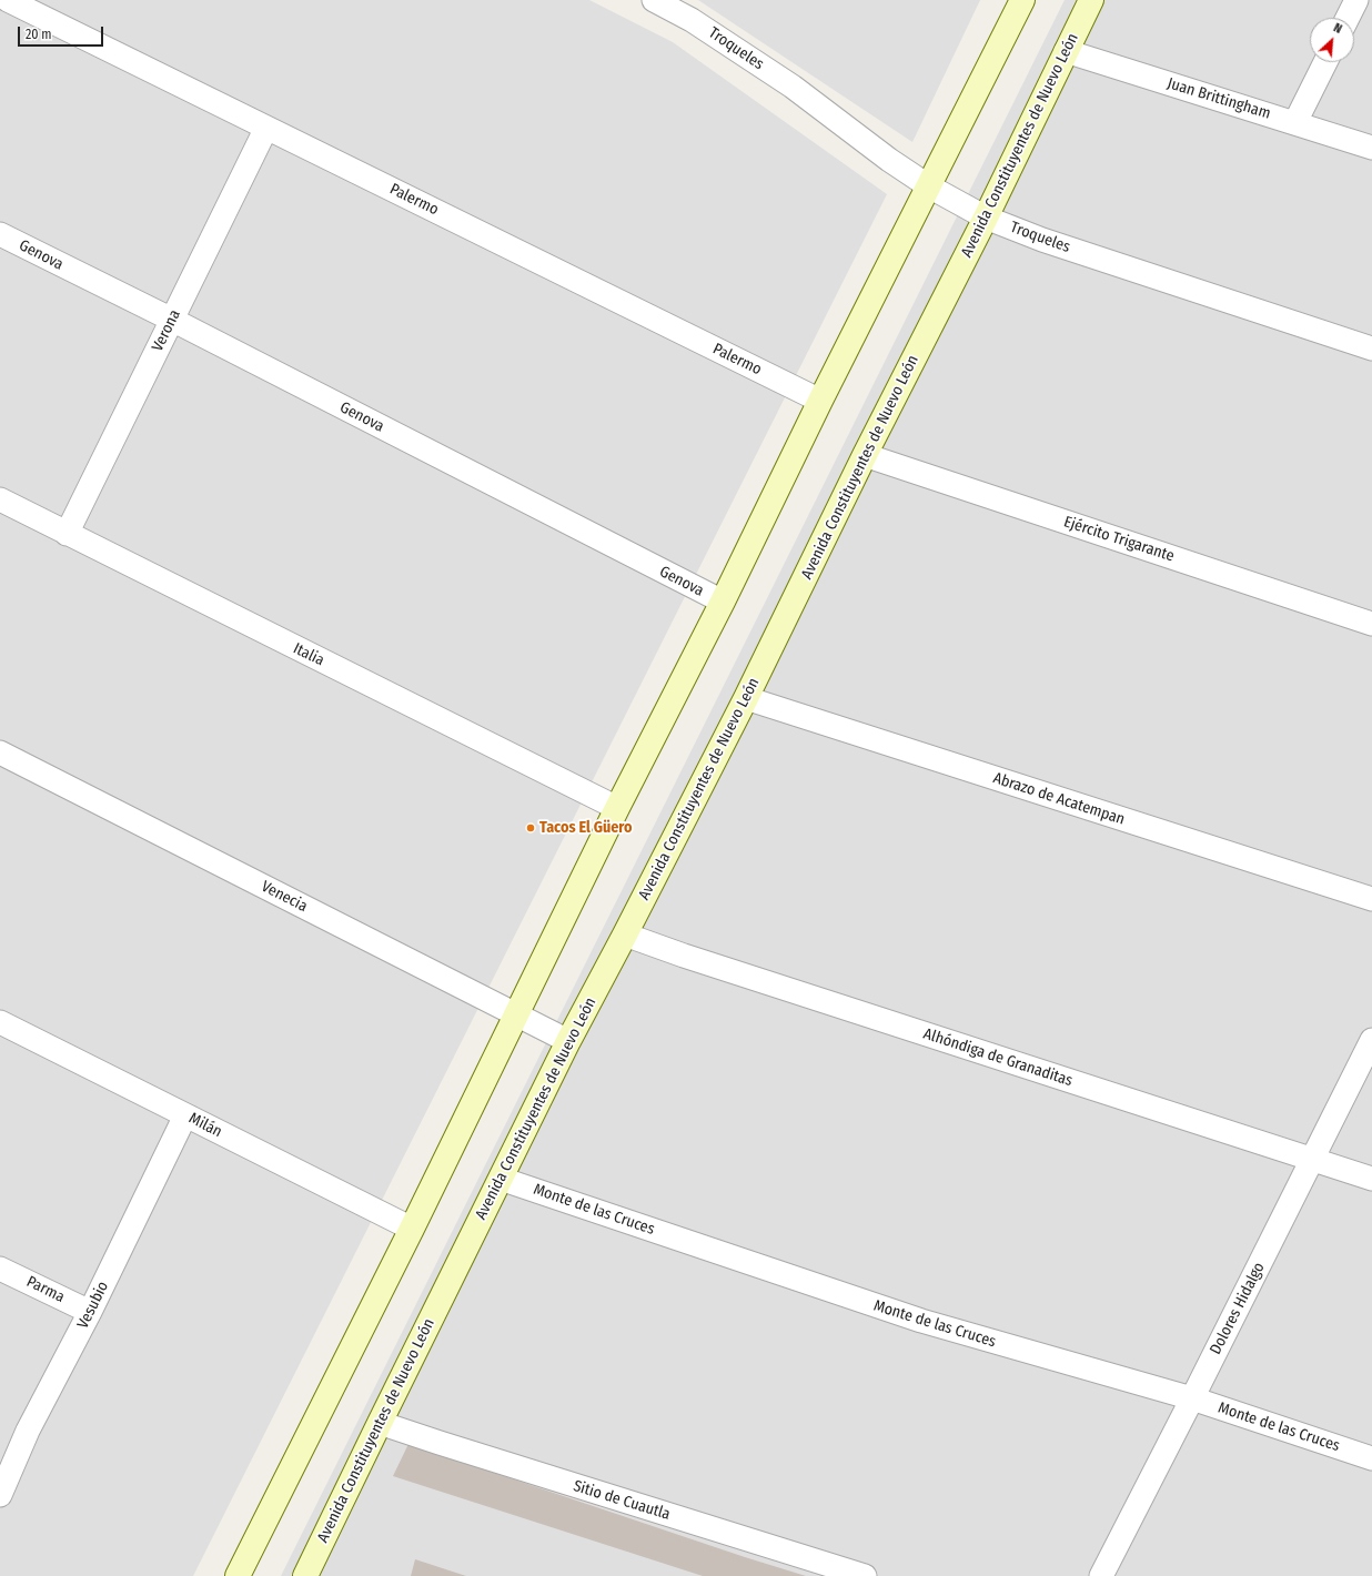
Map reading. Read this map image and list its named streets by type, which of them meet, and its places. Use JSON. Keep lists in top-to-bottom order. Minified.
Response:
{"streets":{"main road":["Avenida Constituyentes de Nuevo León"],"street":["Troqueles","Juan Brittingham","Palermo","Genova","Verona","Ejército Trigarante","Italia","Abrazo de Acatempan","Venecia","Alhóndiga de Granaditas","Milán","Monte de las Cruces","Parma","Vesubio","Dolores Hidalgo","Sitio de Cuautla"]},"crossings":[["Troqueles","Avenida Constituyentes de Nuevo León"],["Juan Brittingham","Avenida Constituyentes de Nuevo León"],["Avenida Constituyentes de Nuevo León","Ejército Trigarante"],["Avenida Constituyentes de Nuevo León","Abrazo de Acatempan"],["Avenida Constituyentes de Nuevo León","Venecia"],["Avenida Constituyentes de Nuevo León","Alhóndiga de Granaditas"],["Avenida Constituyentes de Nuevo León","Monte de las Cruces"],["Avenida Constituyentes de Nuevo León","Sitio de Cuautla"],["Palermo","Verona"],["Genova","Verona"],["Verona","Italia"],["Alhóndiga de Granaditas","Dolores Hidalgo"],["Milán","Vesubio"],["Monte de las Cruces","Dolores Hidalgo"],["Parma","Vesubio"]],"places":["Tacos El Güero"],"scale_bar":"20 m","north":"top right"}
